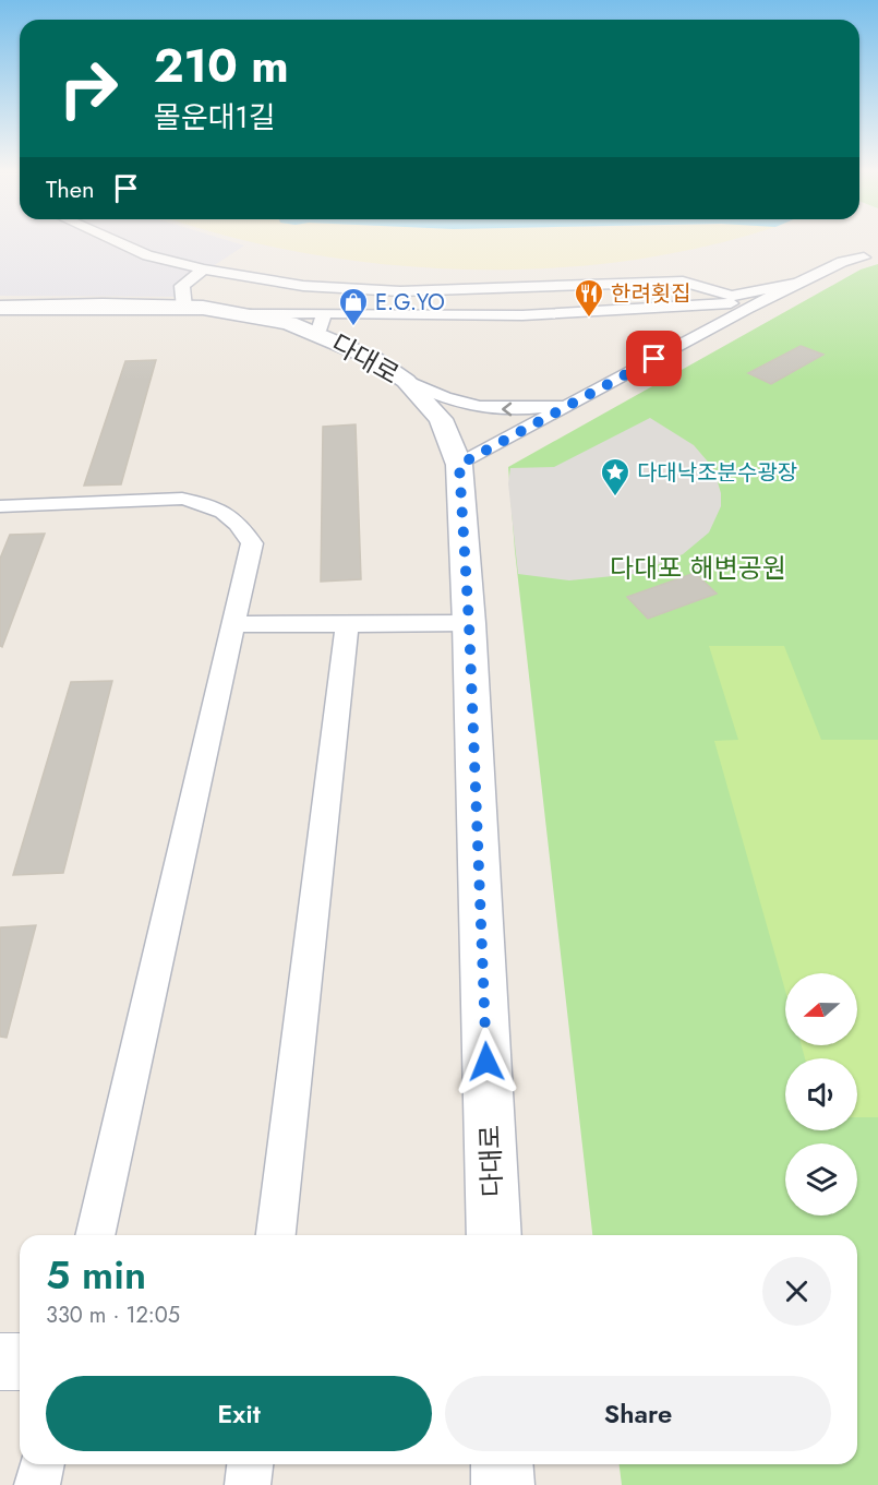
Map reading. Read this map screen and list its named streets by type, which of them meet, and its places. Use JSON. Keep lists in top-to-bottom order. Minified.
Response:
{"streets":{"main road":["다대로"]},"parks":["다대포 해변공원"],"places":{"restaurant":["한려횟집"],"shop":["E.G.YO"],"place":["다대낙조분수광장"]},"north":"left","page":{"turn":["210 m","몰운대1길"],"then":"Then","heading":["5 min","330 m · 12:05"],"buttons":["Exit","Share"]}}
